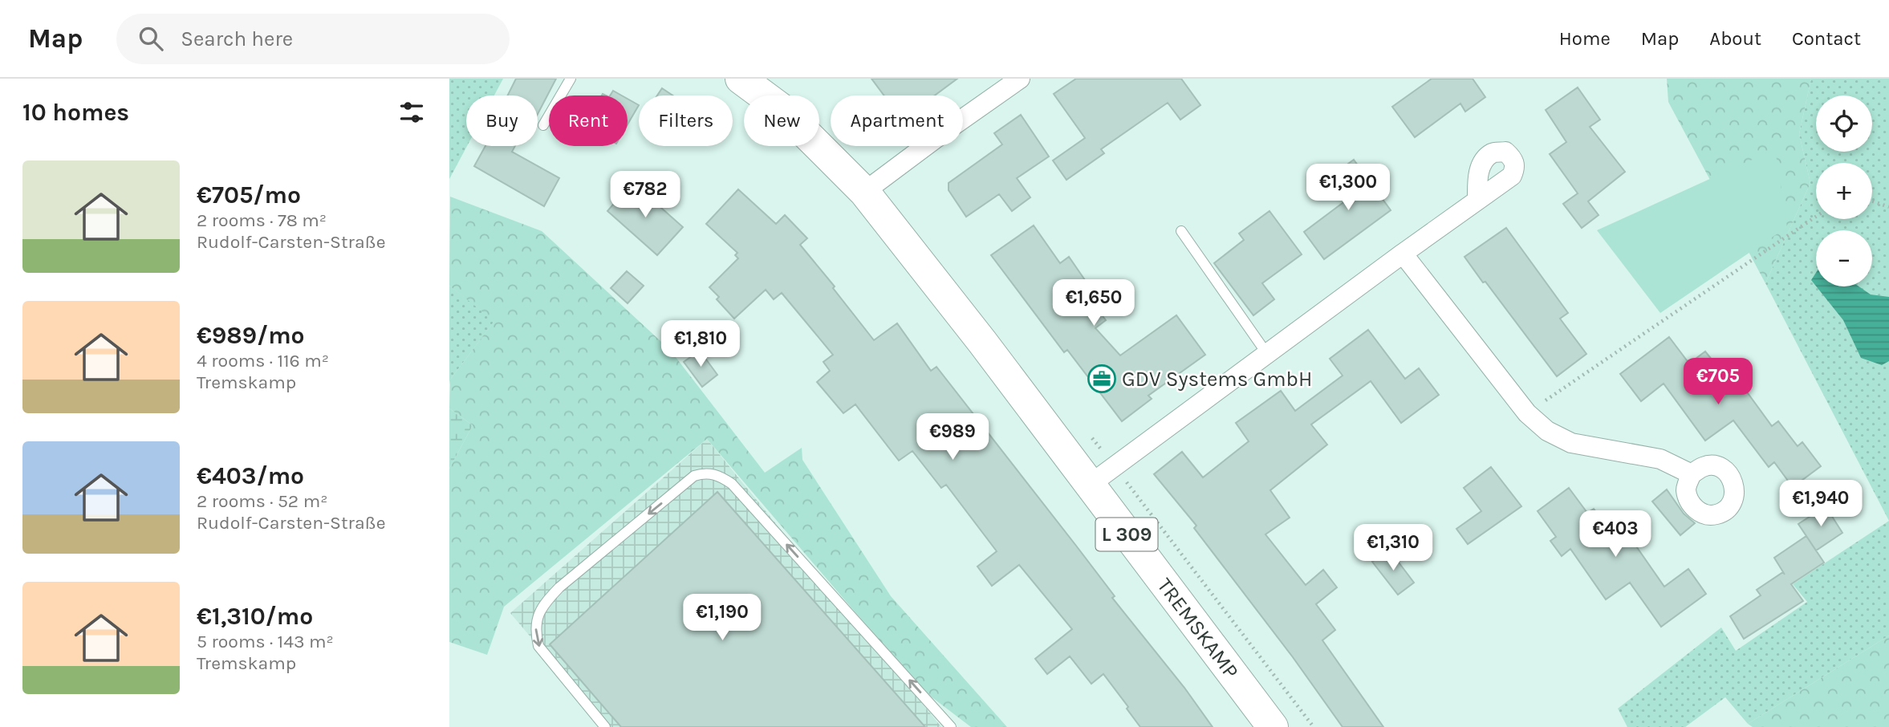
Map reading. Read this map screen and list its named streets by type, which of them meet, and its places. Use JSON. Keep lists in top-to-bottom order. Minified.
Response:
{"streets":{"main road":["L 309","TREMSKAMP"]},"crossings":[["L 309","TREMSKAMP"]],"places":{"office":["GDV Systems GmbH"]},"page":{"header":"Map","search":"Search here","nav":["Home","Map","About","Contact"],"heading":"10 homes","map_buttons":["+","−"],"chip":["Buy","Rent","Filters","New","Apartment"],"list":[{"name":"€705/mo","note":"2 rooms · 78 m² · Rudolf-Carsten-Straße"},{"name":"€989/mo","note":"4 rooms · 116 m² · Tremskamp"},{"name":"€403/mo","note":"2 rooms · 52 m² · Rudolf-Carsten-Straße"},{"name":"€1,310/mo","note":"5 rooms · 143 m² · Tremskamp"}],"price":["€1,300","€782","€1,650","€1,810","€705","€989","€1,940","€403","€1,310","€1,190"]}}
